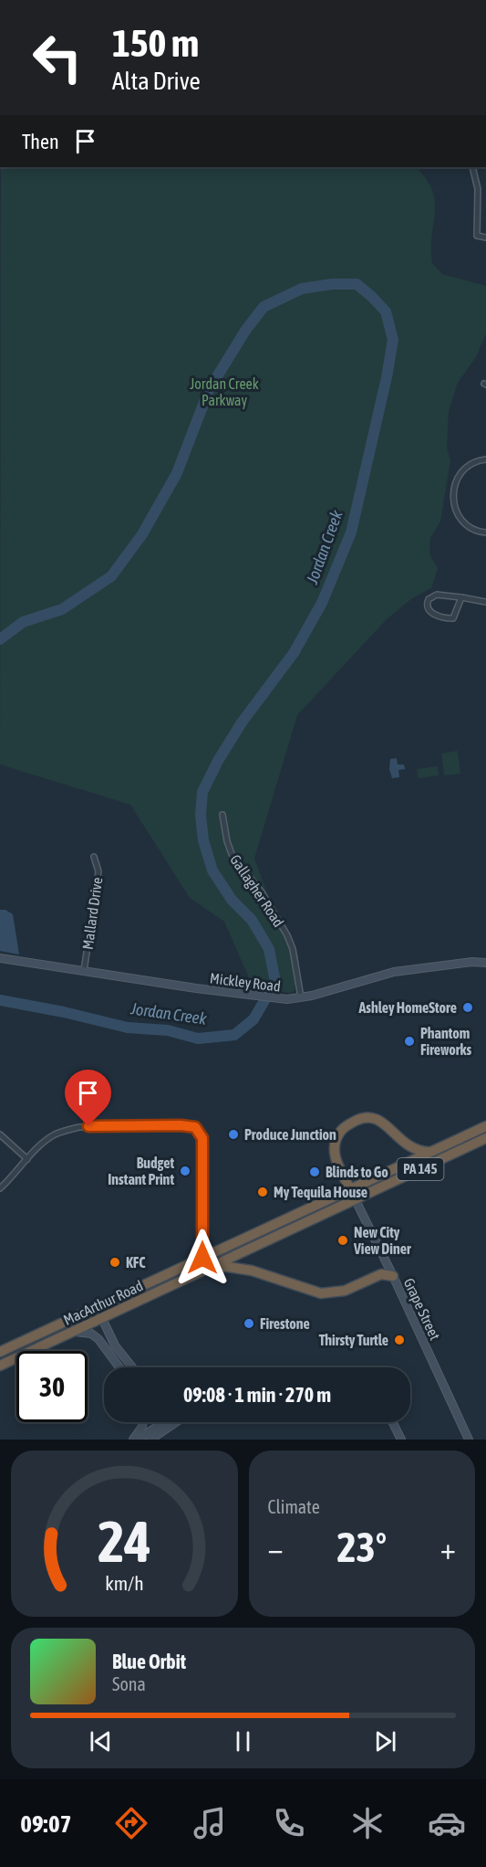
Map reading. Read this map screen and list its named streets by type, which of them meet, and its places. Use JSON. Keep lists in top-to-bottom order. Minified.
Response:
{"streets":{"highway":["PA 145","MacArthur Road"],"street":["Gallagher Road","Mallard Drive","Mickley Road","Grape Street"]},"crossings":[["Gallagher Road","Mickley Road"],["Mallard Drive","Mickley Road"],["MacArthur Road","Grape Street"]],"water":["Jordan Creek"],"parks":["Jordan Creek Parkway"],"places":["Ashley HomeStore","Phantom Fireworks","Produce Junction","Budget Instant Print","Blinds to Go","My Tequila House","New City View Diner","KFC","Firestone","Thirsty Turtle"],"page":{"turn":["150 m","Alta Drive"],"then":"Then","limit":"30","trip":"09:08 · 1 min · 270 m","tile":"Climate","heat":["−","23°","+"],"song":["Blue Orbit","Sona"],"tabs":"09:07","gauge":["24","km/h"]}}
